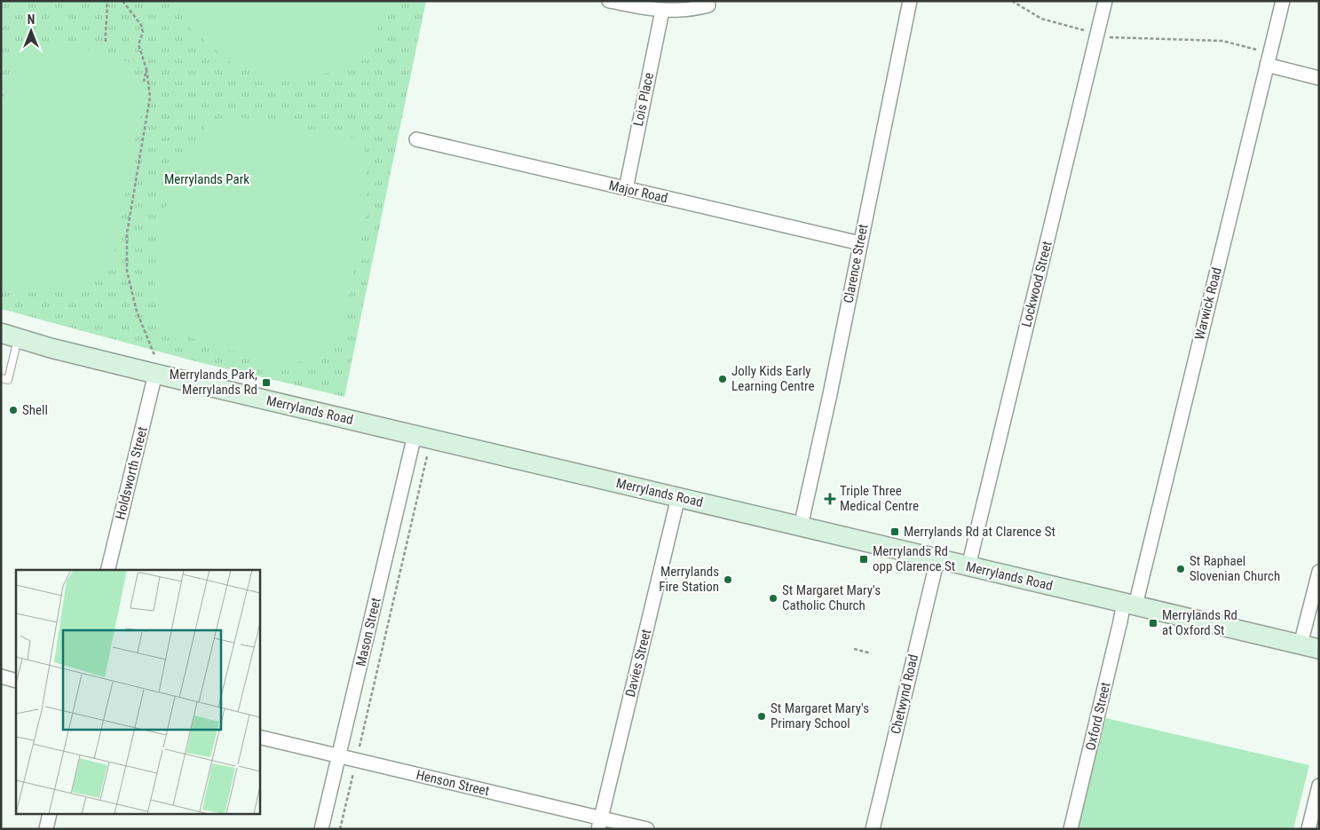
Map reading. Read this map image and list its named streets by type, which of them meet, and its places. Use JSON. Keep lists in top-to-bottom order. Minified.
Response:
{"streets":{"main road":["Merrylands Road"],"street":["Lois Place","Major Road","Clarence Street","Lockwood Street","Warwick Road","Holdsworth Street","Mason Street","Davies Street","Chetwynd Road","Oxford Street","Henson Street"]},"crossings":[["Lois Place","Major Road"],["Major Road","Clarence Street"],["Clarence Street","Merrylands Road"],["Lockwood Street","Merrylands Road"],["Warwick Road","Merrylands Road"],["Warwick Road","Oxford Street"],["Merrylands Road","Holdsworth Street"],["Merrylands Road","Mason Street"],["Merrylands Road","Davies Street"],["Merrylands Road","Chetwynd Road"],["Merrylands Road","Oxford Street"],["Mason Street","Henson Street"],["Davies Street","Henson Street"]],"parks":["Merrylands Park"],"places":{"other":["Jolly Kids Early Learning Centre","Shell","St Raphael Slovenian Church","Merrylands Fire Station","St Margaret Mary's Catholic Church","St Margaret Mary's Primary School"],"transit":["Merrylands Park, Merrylands Rd","Merrylands Rd at Clarence St","Merrylands Rd opp Clarence St","Merrylands Rd at Oxford St"],"health":["Triple Three Medical Centre"]},"north":"top"}
